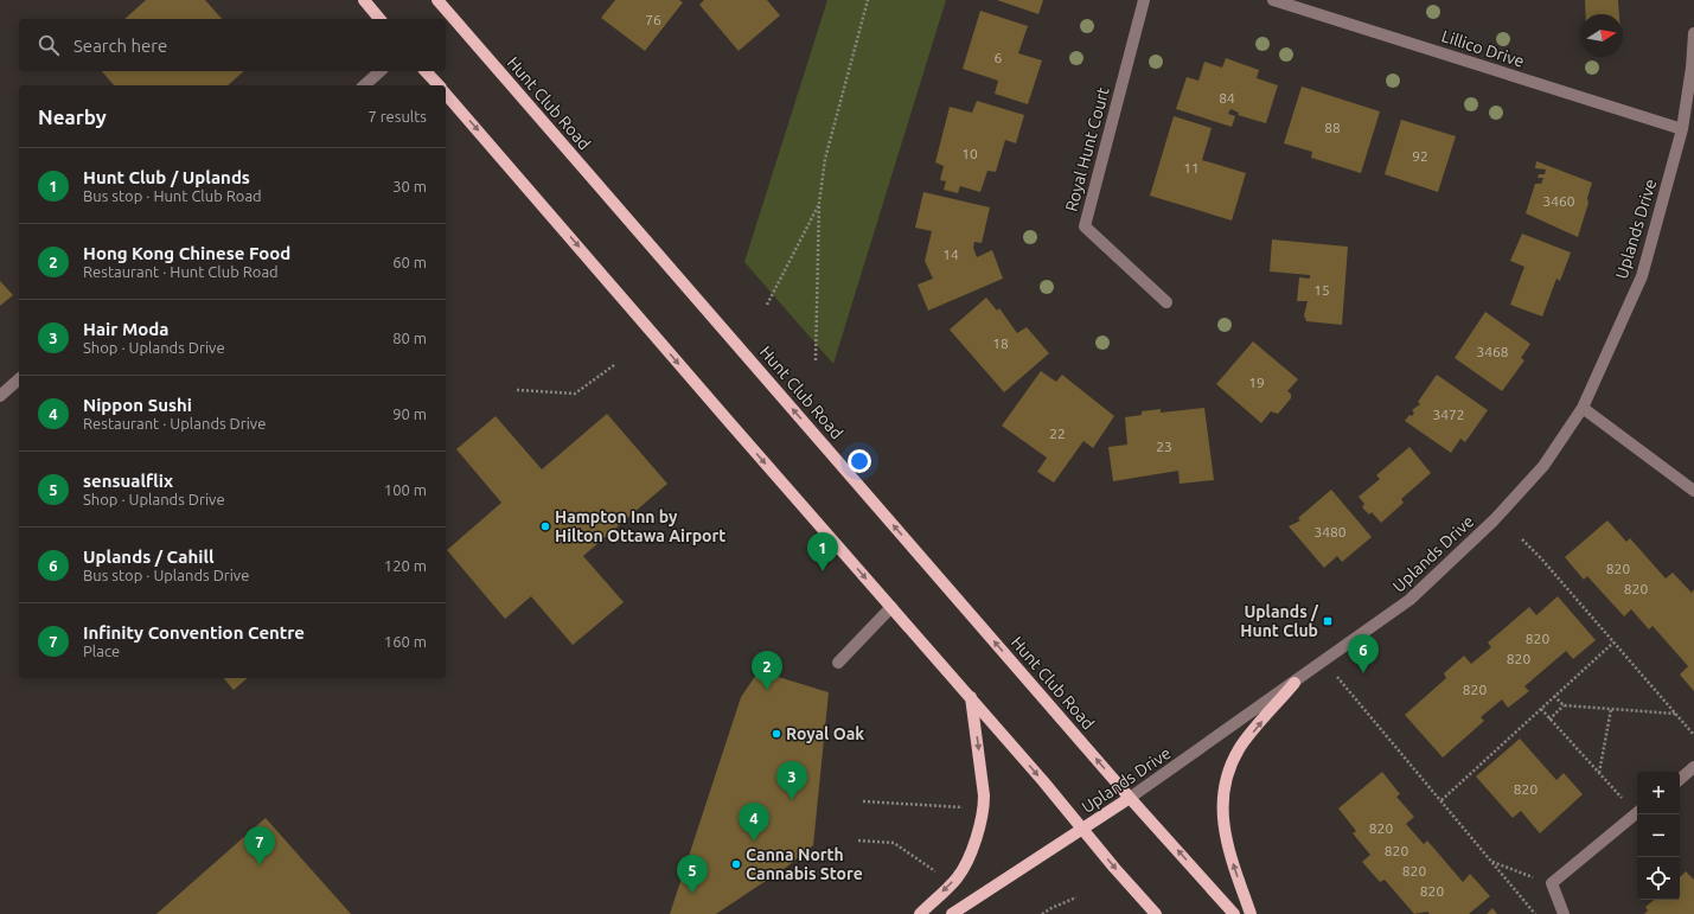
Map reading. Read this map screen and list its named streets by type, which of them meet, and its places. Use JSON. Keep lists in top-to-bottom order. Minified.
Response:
{"streets":{"main road":["Hunt Club Road","Uplands Drive"],"street":["Lillico Drive","Royal Hunt Court"]},"crossings":[["Lillico Drive","Uplands Drive"],["Hunt Club Road","Uplands Drive"]],"places":{"other":["Hampton Inn by Hilton Ottawa Airport","Royal Oak","Canna North Cannabis Store"],"transit":["Uplands / Hunt Club"]},"house_numbers":["76","6","84","88","10","92","11","3460","14","15","18","3468","19","3472","22","23","3480","820","820","820","820","820","820","820","820","820","820"],"north":"right","page":{"search":"Search here","heading":["Nearby","7 results"],"list":[{"mark":"1","name":"Hunt Club / Uplands","note":"Bus stop · Hunt Club Road","value":"30 m"},{"mark":"2","name":"Hong Kong Chinese Food","note":"Restaurant · Hunt Club Road","value":"60 m"},{"mark":"3","name":"Hair Moda","note":"Shop · Uplands Drive","value":"80 m"},{"mark":"4","name":"Nippon Sushi","note":"Restaurant · Uplands Drive","value":"90 m"},{"mark":"5","name":"sensualflix","note":"Shop · Uplands Drive","value":"100 m"},{"mark":"6","name":"Uplands / Cahill","note":"Bus stop · Uplands Drive","value":"120 m"},{"mark":"7","name":"Infinity Convention Centre","note":"Place","value":"160 m"}],"pins":["1","6","2","3","4","7","5"],"map_buttons":["+","−"]}}
